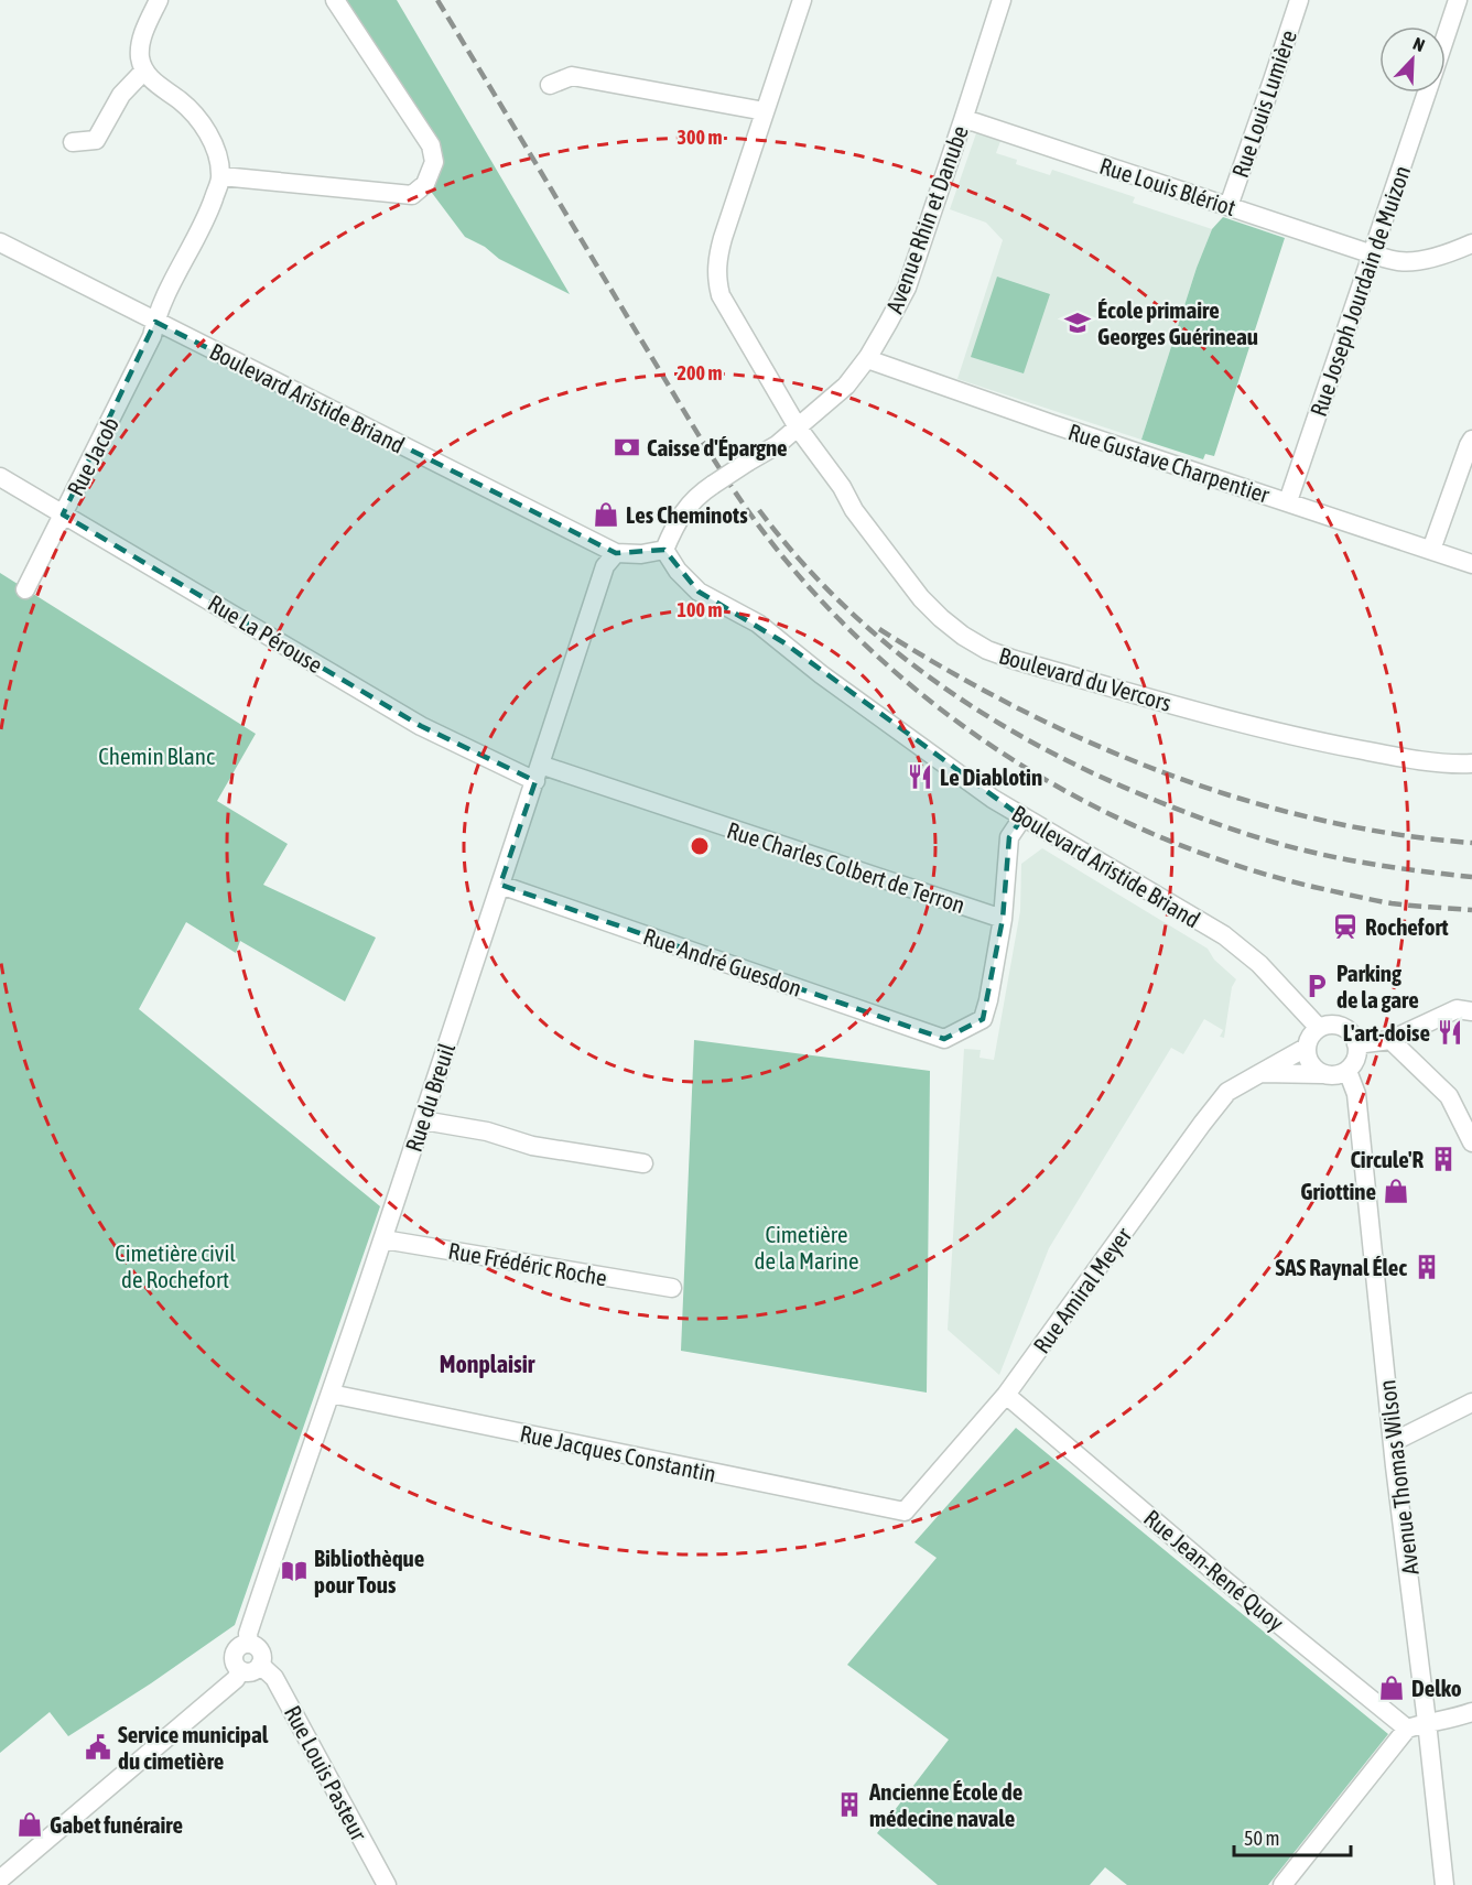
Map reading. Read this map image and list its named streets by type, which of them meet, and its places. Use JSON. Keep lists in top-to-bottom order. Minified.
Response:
{"streets":{"street":["Rue Louis Lumière","Rue Louis Blériot","Avenue Rhin et Danube","Rue Joseph Jourdain de Muizon","Boulevard Aristide Briand","Rue Jacob","Rue Gustave Charpentier","Rue La Pérouse","Boulevard du Vercors","Rue Charles Colbert de Terron","Rue André Guesdon","Rue du Breuil","Rue Frédéric Roche","Rue Amiral Meyer","Rue Jacques Constantin","Avenue Thomas Wilson","Rue Jean-René Quoy","Rue Louis Pasteur"]},"crossings":[["Rue Louis Lumière","Rue Louis Blériot"],["Rue Louis Blériot","Avenue Rhin et Danube"],["Rue Louis Blériot","Rue Joseph Jourdain de Muizon"],["Avenue Rhin et Danube","Boulevard Aristide Briand"],["Avenue Rhin et Danube","Rue Gustave Charpentier"],["Avenue Rhin et Danube","Boulevard du Vercors"],["Rue Joseph Jourdain de Muizon","Rue Gustave Charpentier"],["Boulevard Aristide Briand","Rue Jacob"],["Boulevard Aristide Briand","Rue du Breuil"],["Boulevard Aristide Briand","Rue Amiral Meyer"],["Boulevard Aristide Briand","Avenue Thomas Wilson"],["Rue Jacob","Rue La Pérouse"],["Rue La Pérouse","Rue Charles Colbert de Terron"],["Rue La Pérouse","Rue du Breuil"],["Rue Charles Colbert de Terron","Rue André Guesdon"],["Rue Charles Colbert de Terron","Rue du Breuil"],["Rue André Guesdon","Rue du Breuil"],["Rue du Breuil","Rue Frédéric Roche"],["Rue du Breuil","Rue Jacques Constantin"],["Rue du Breuil","Rue Louis Pasteur"],["Rue Amiral Meyer","Rue Jacques Constantin"],["Rue Amiral Meyer","Avenue Thomas Wilson"],["Rue Amiral Meyer","Rue Jean-René Quoy"]],"districts":["Monplaisir"],"parks":["Chemin Blanc","Cimetière de la Marine","Cimetière civil de Rochefort"],"places":{"school or university":["École primaire Georges Guérineau"],"bank":["Caisse d'Épargne"],"shop":["Les Cheminots","Griottine","Delko","Gabet funéraire"],"restaurant":["Le Diablotin","L'art-doise"],"station":["Rochefort"],"parking":["Parking de la gare"],"building":["Circule'R","SAS Raynal Élec","Ancienne École de médecine navale"],"library":["Bibliothèque pour Tous"],"public building":["Service municipal du cimetière"]},"scale_bar":"50 m","north":"top right","rings":["300 m","200 m","100 m"]}
